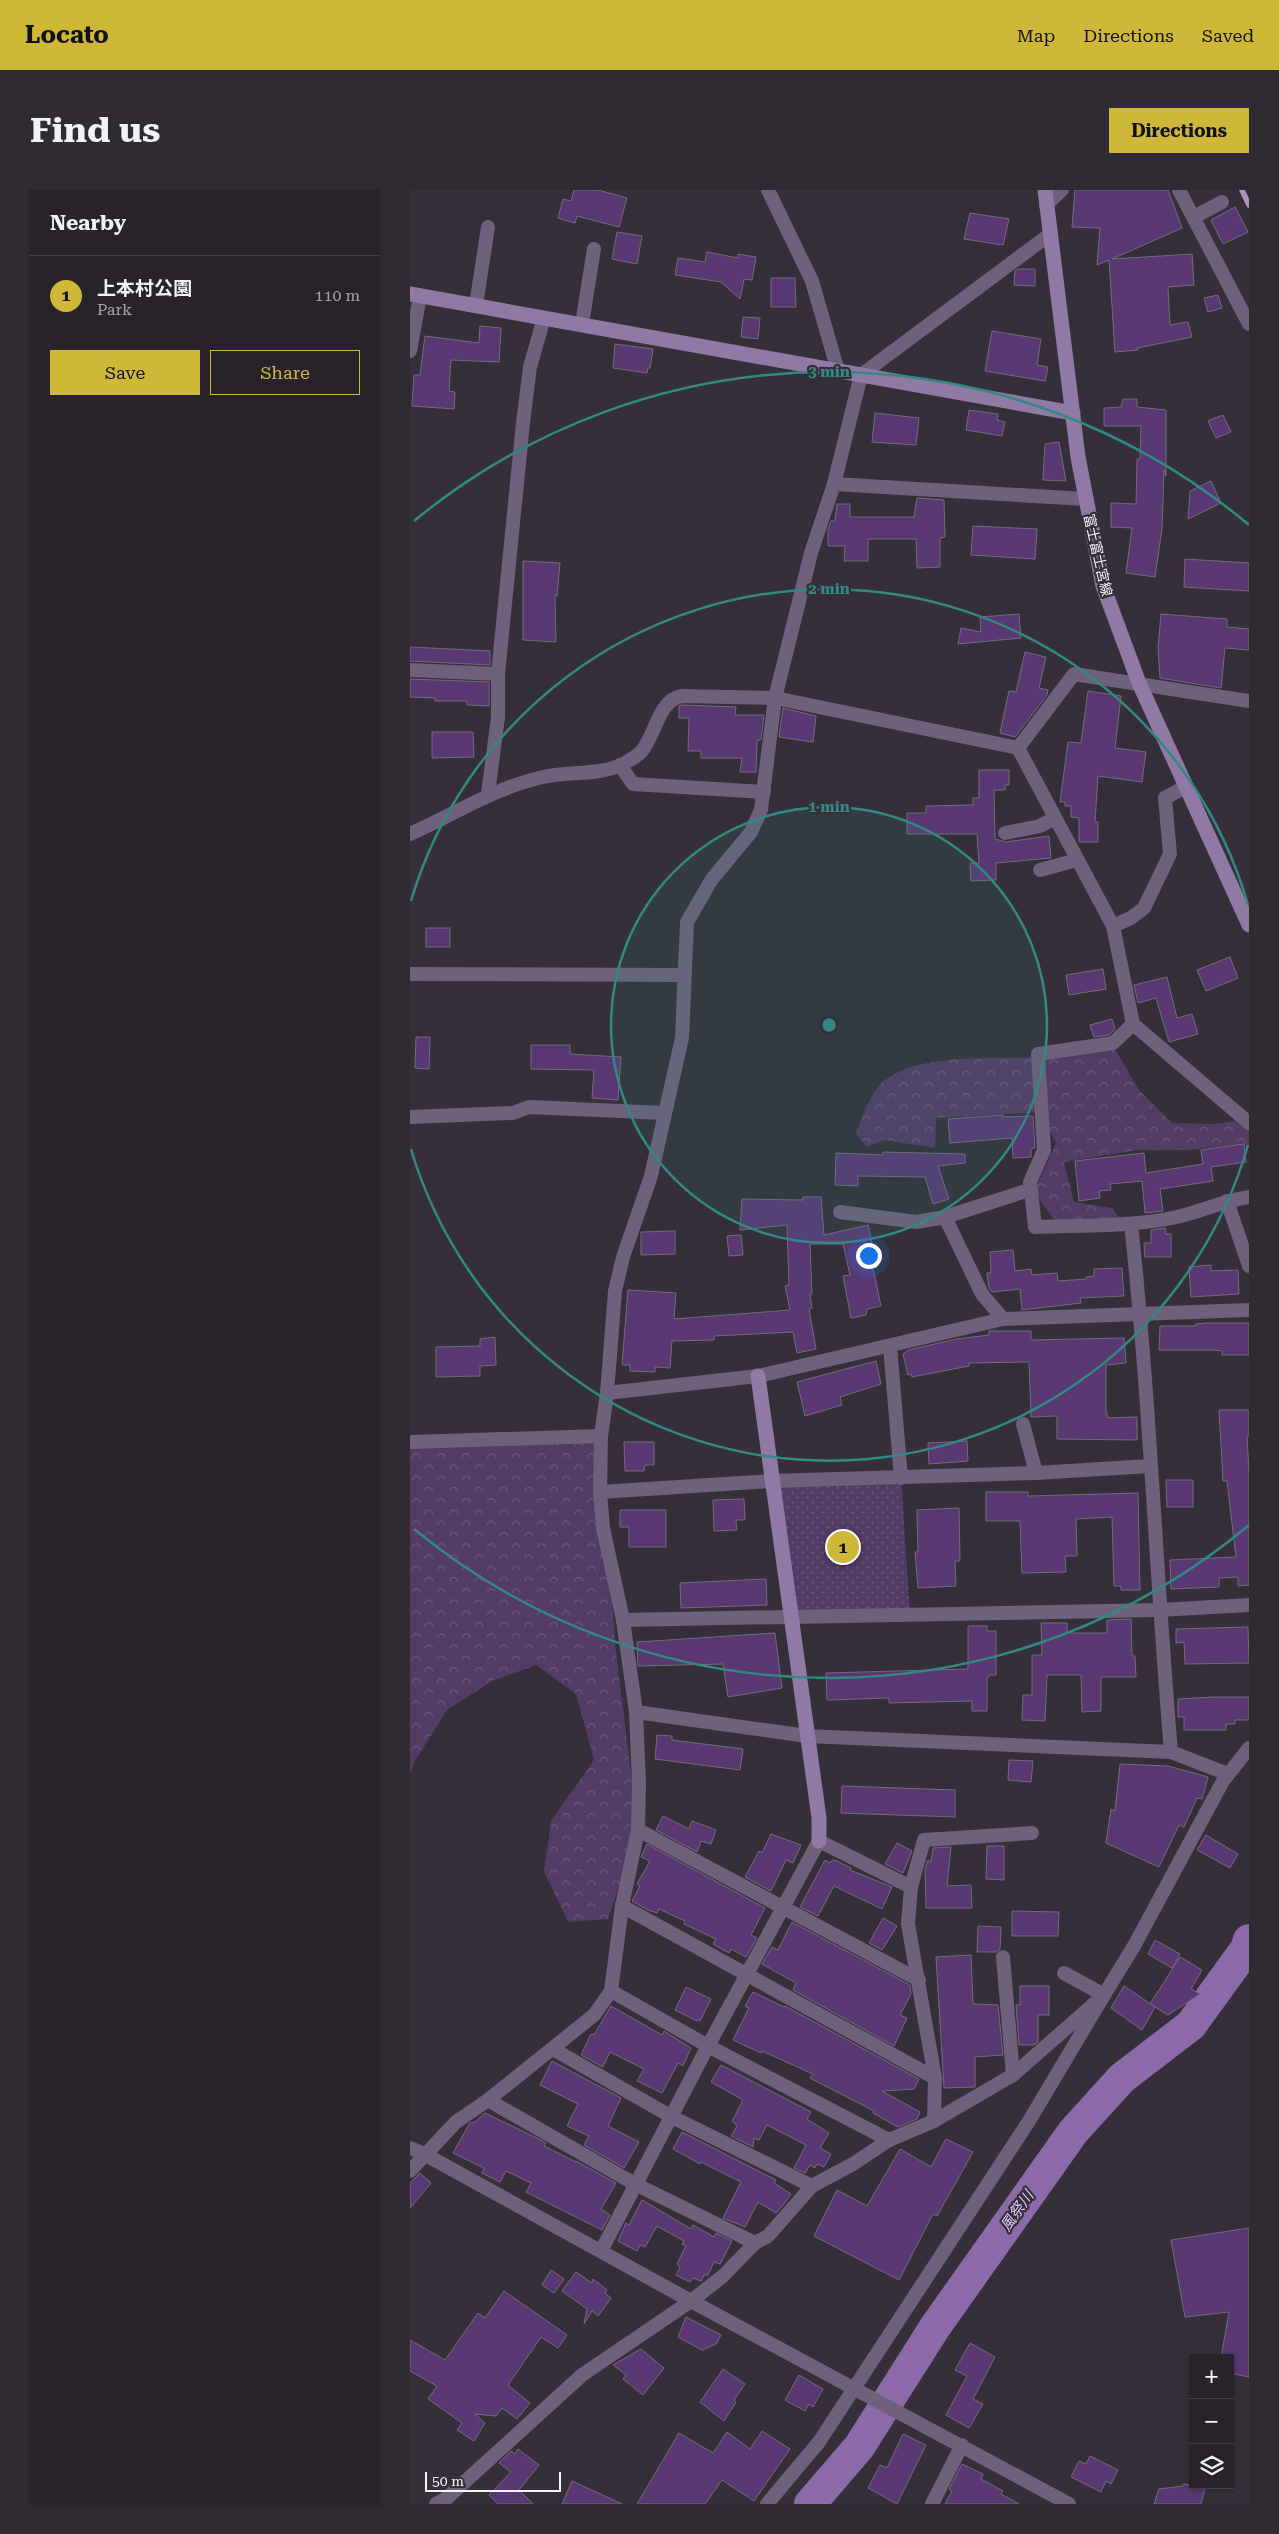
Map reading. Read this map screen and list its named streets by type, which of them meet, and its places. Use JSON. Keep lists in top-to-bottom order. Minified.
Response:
{"streets":{"street":["富士富士宮線"]},"water":["風祭川"],"scale_bar":"50 m","page":{"header":"Locato","nav":["Map","Directions","Saved"],"buttons":["Directions",["Save","Share"]],"title":"Find us","heading":"Nearby","list":[{"mark":"1","name":"上本村公園","note":"Park","value":"110 m"}],"pins":"1","map_buttons":["+","−"],"scale":"50 m"},"rings":["3 min","2 min","1 min"]}
